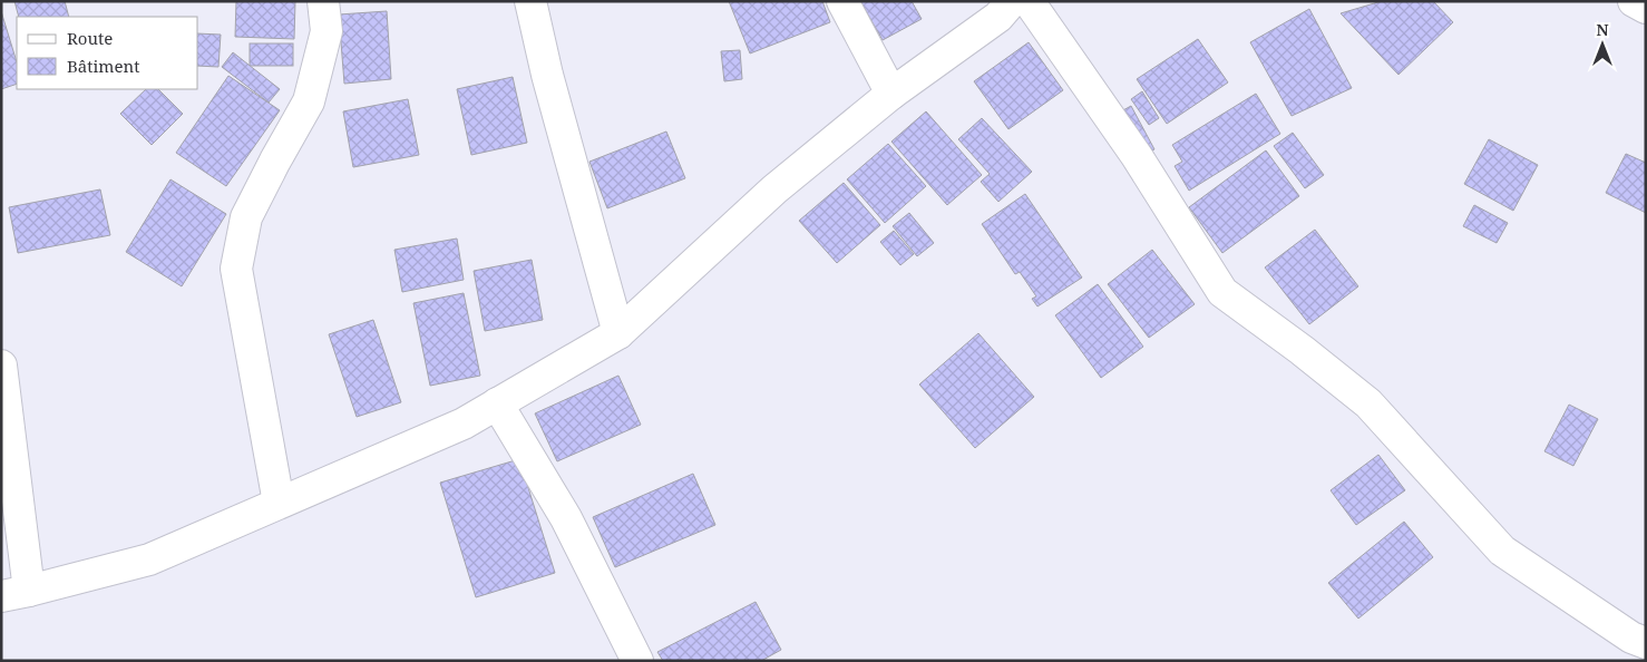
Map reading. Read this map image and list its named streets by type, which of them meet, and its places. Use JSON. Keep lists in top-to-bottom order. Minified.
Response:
{"legend":["Route","Bâtiment"],"north":"top"}
